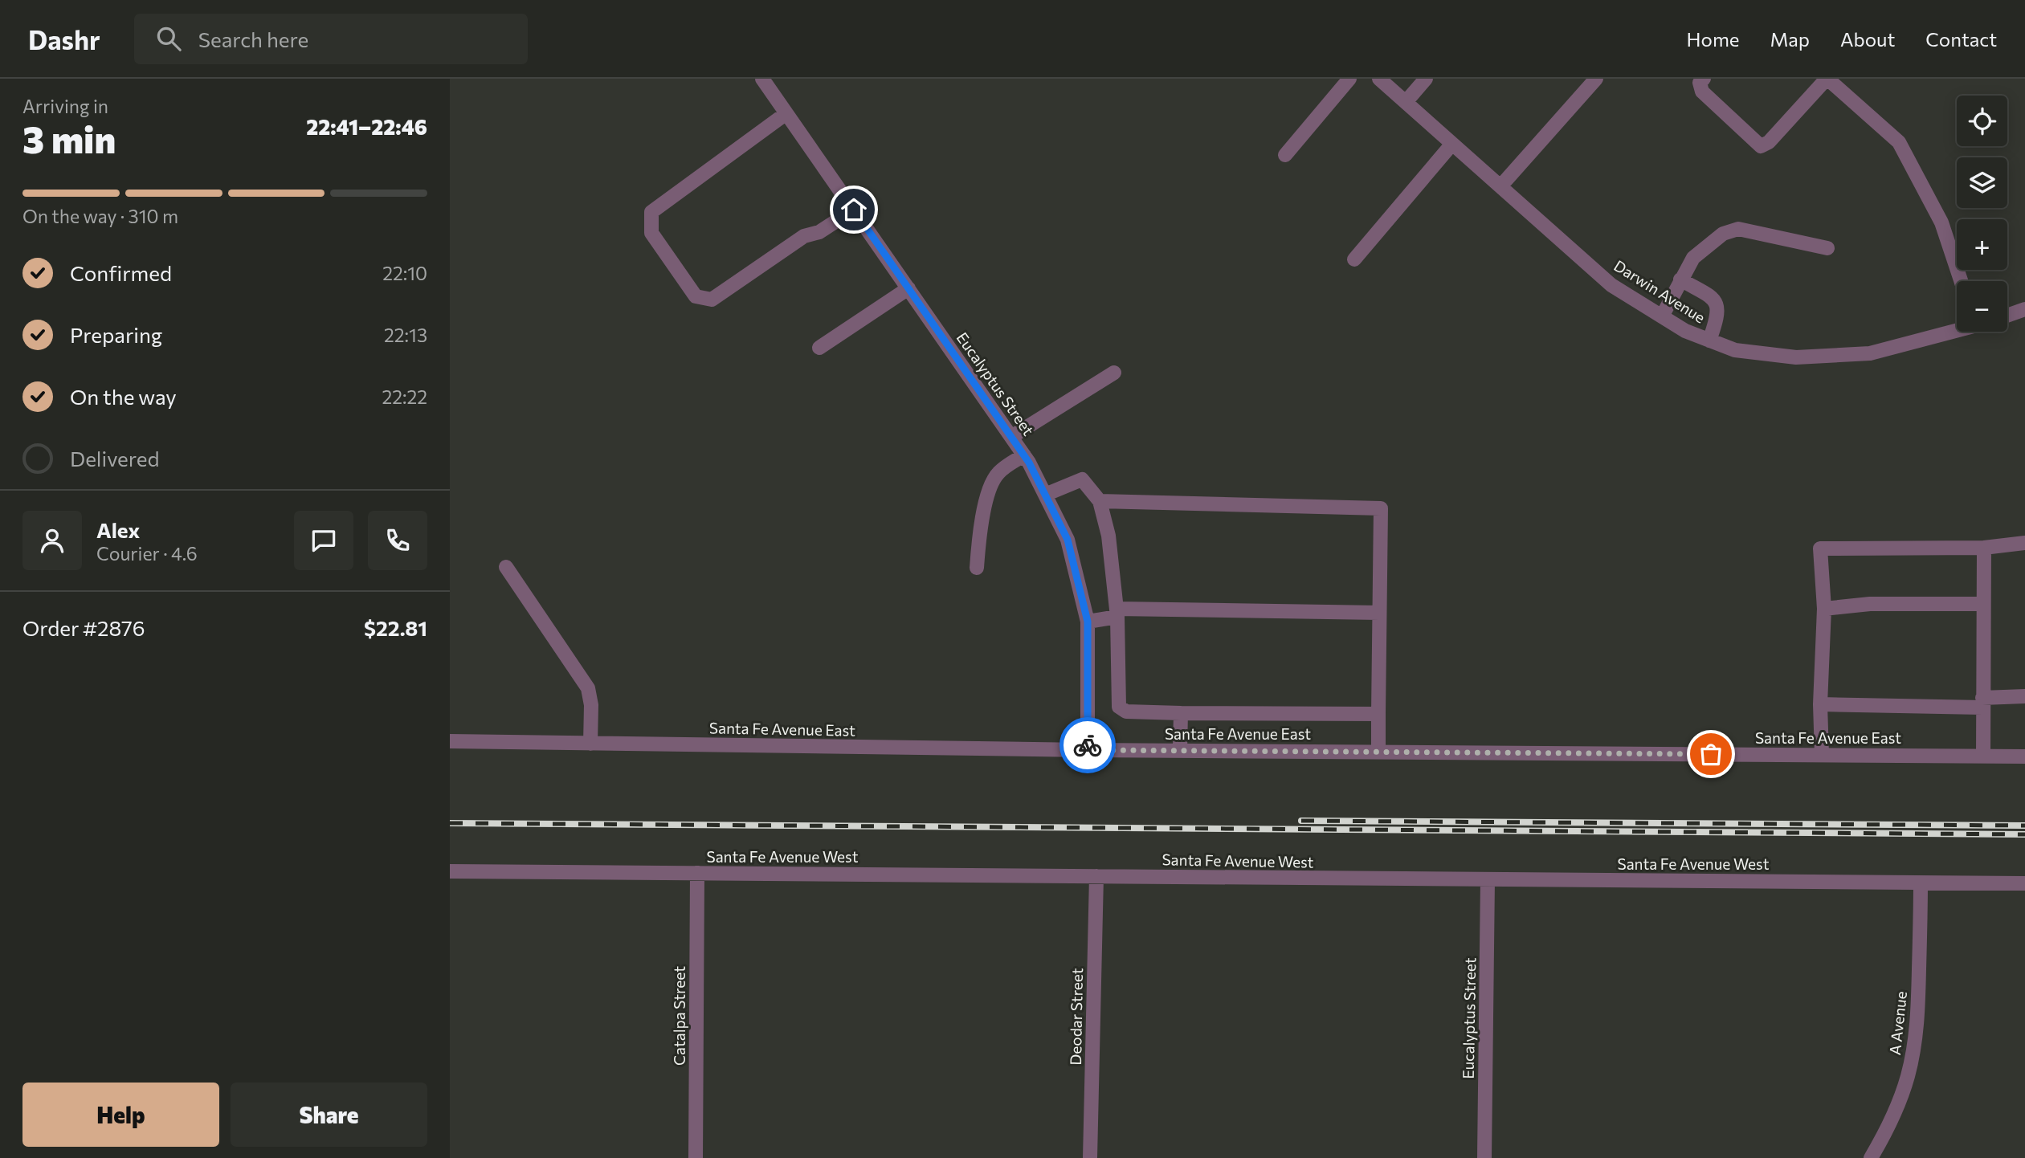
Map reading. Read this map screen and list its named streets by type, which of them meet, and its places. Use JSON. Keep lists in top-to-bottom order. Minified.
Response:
{"streets":{"street":["Darwin Avenue","Eucalyptus Street","Santa Fe Avenue East","Santa Fe Avenue West","Catalpa Street","Deodar Street","A Avenue"]},"crossings":[["Eucalyptus Street","Santa Fe Avenue East"],["Eucalyptus Street","Santa Fe Avenue West"],["Santa Fe Avenue West","Catalpa Street"],["Santa Fe Avenue West","Deodar Street"],["Santa Fe Avenue West","A Avenue"]],"page":{"header":"Dashr","search":"Search here","nav":["Home","Map","About","Contact"],"heading":["3 min","Arriving in","22:41–22:46"],"panel":["Alex","Courier · 4.6","Order #2876","$22.81"],"map_buttons":["+","−"],"bar":"On the way · 310 m","list":[["Confirmed","22:10"],["Preparing","22:13"],["On the way","22:22"],"Delivered"],"buttons":["Help","Share"]}}
